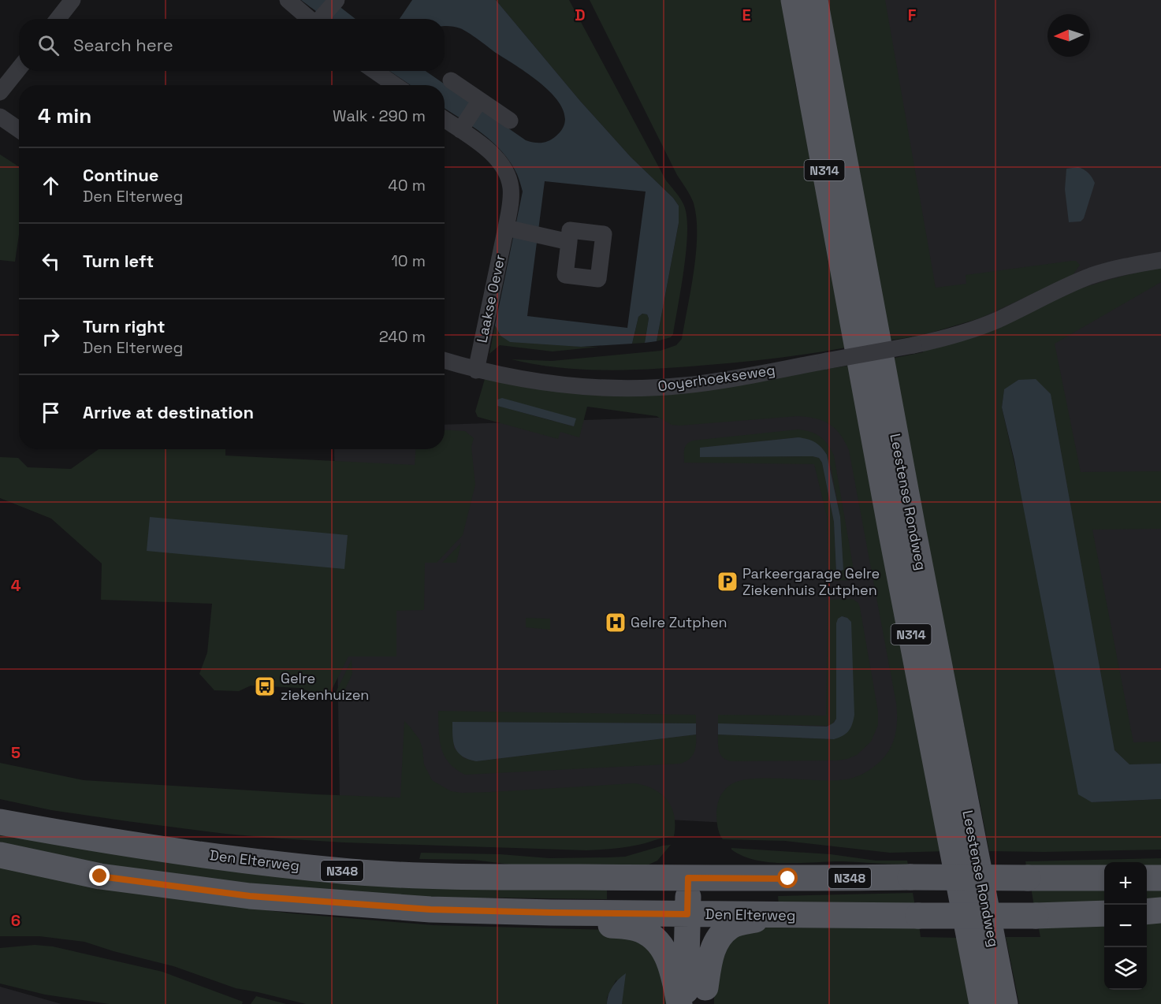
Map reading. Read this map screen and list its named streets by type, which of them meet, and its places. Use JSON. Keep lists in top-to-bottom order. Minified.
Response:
{"streets":{"main road":["N314","Leestense Rondweg","Den Elterweg","N348"],"street":["Laakse Oever","Ooyerhoekseweg"]},"crossings":[["Laakse Oever","Ooyerhoekseweg"],["Den Elterweg","N348"]],"places":{"parking":["Parkeergarage Gelre Ziekenhuis Zutphen"],"hospital":["Gelre Zutphen"],"bus stop":["Gelre ziekenhuizen"]},"north":"left","page":{"search":"Search here","heading":["4 min","Walk · 290 m"],"list":[["Continue","Den Elterweg","40 m"],["Turn left","10 m"],["Turn right","Den Elterweg","240 m"],"Arrive at destination"],"map_buttons":["+","−"]},"grid":{"columns":["D","E","F"],"rows":["4","5","6"]}}
